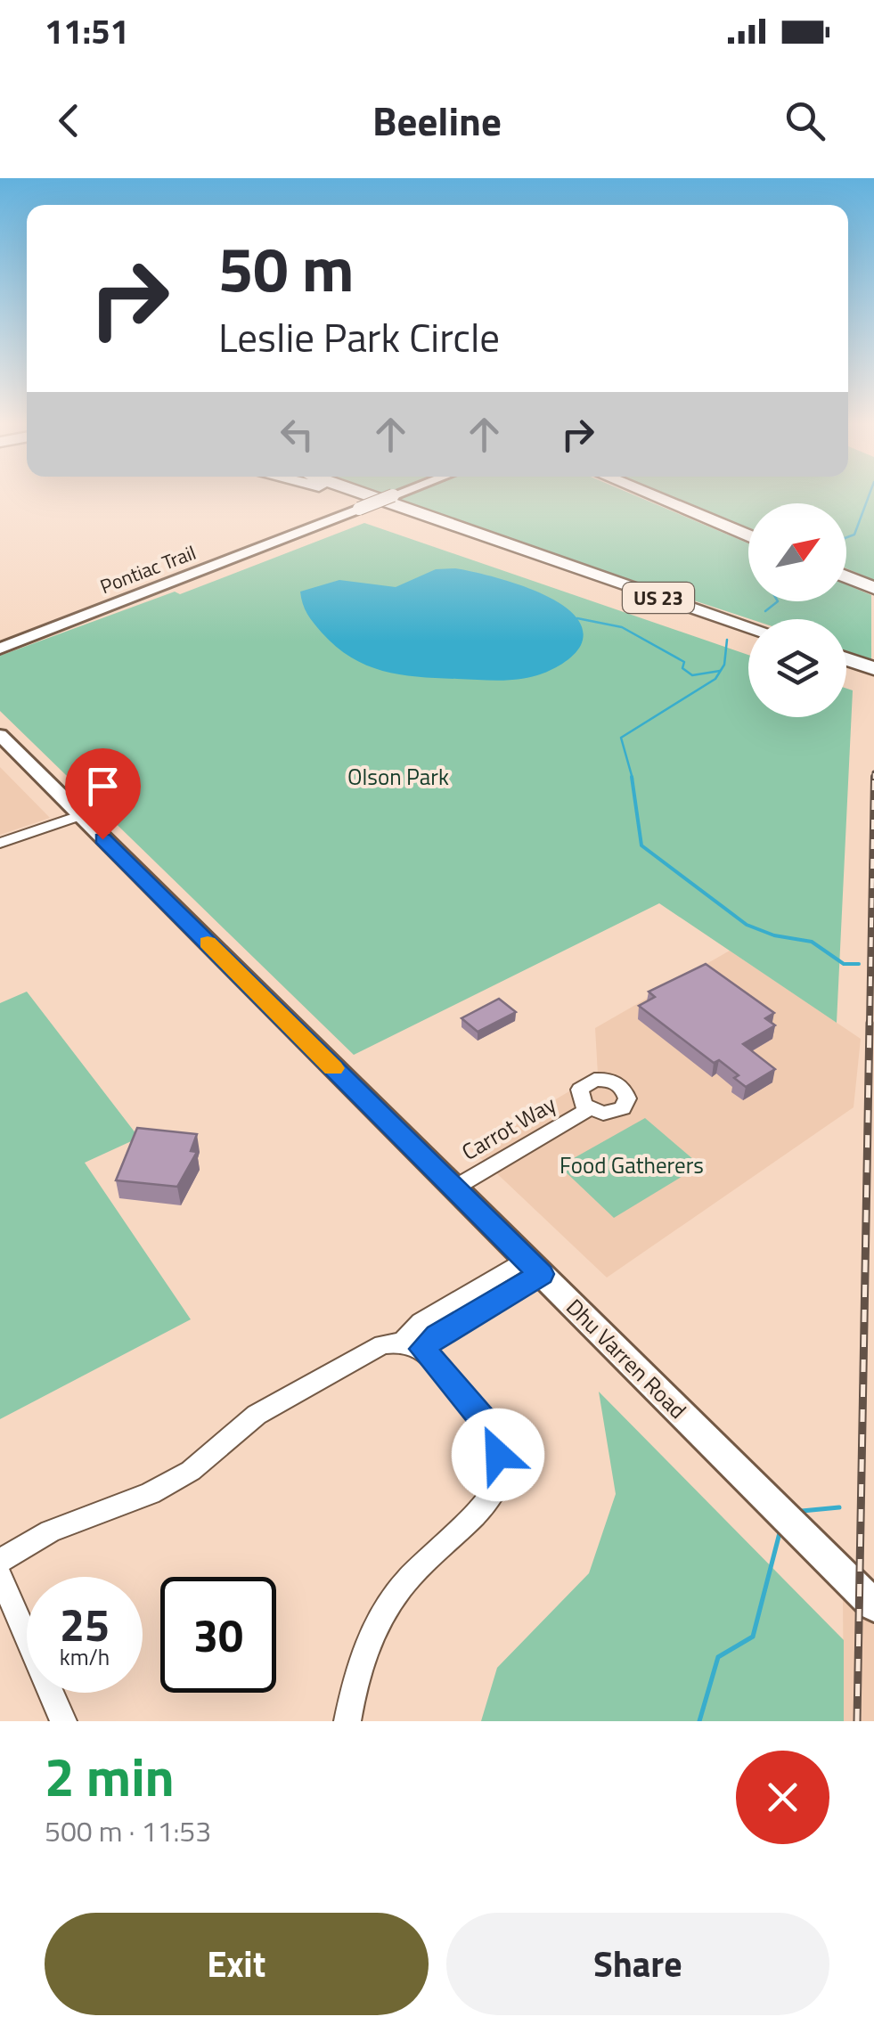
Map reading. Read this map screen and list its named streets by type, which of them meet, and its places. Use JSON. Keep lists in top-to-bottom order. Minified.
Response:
{"streets":{"highway":["US 23"],"main road":["Pontiac Trail","Dhu Varren Road"],"street":["Carrot Way"]},"crossings":[["Carrot Way","Dhu Varren Road"]],"parks":["Olson Park","Food Gatherers"],"north":"top right","page":{"status":"11:51","header":"Beeline","turn":["50 m","Leslie Park Circle"],"speed":"25 km/h","limit":"30","heading":["2 min","500 m · 11:53"],"buttons":["Exit","Share"]}}
